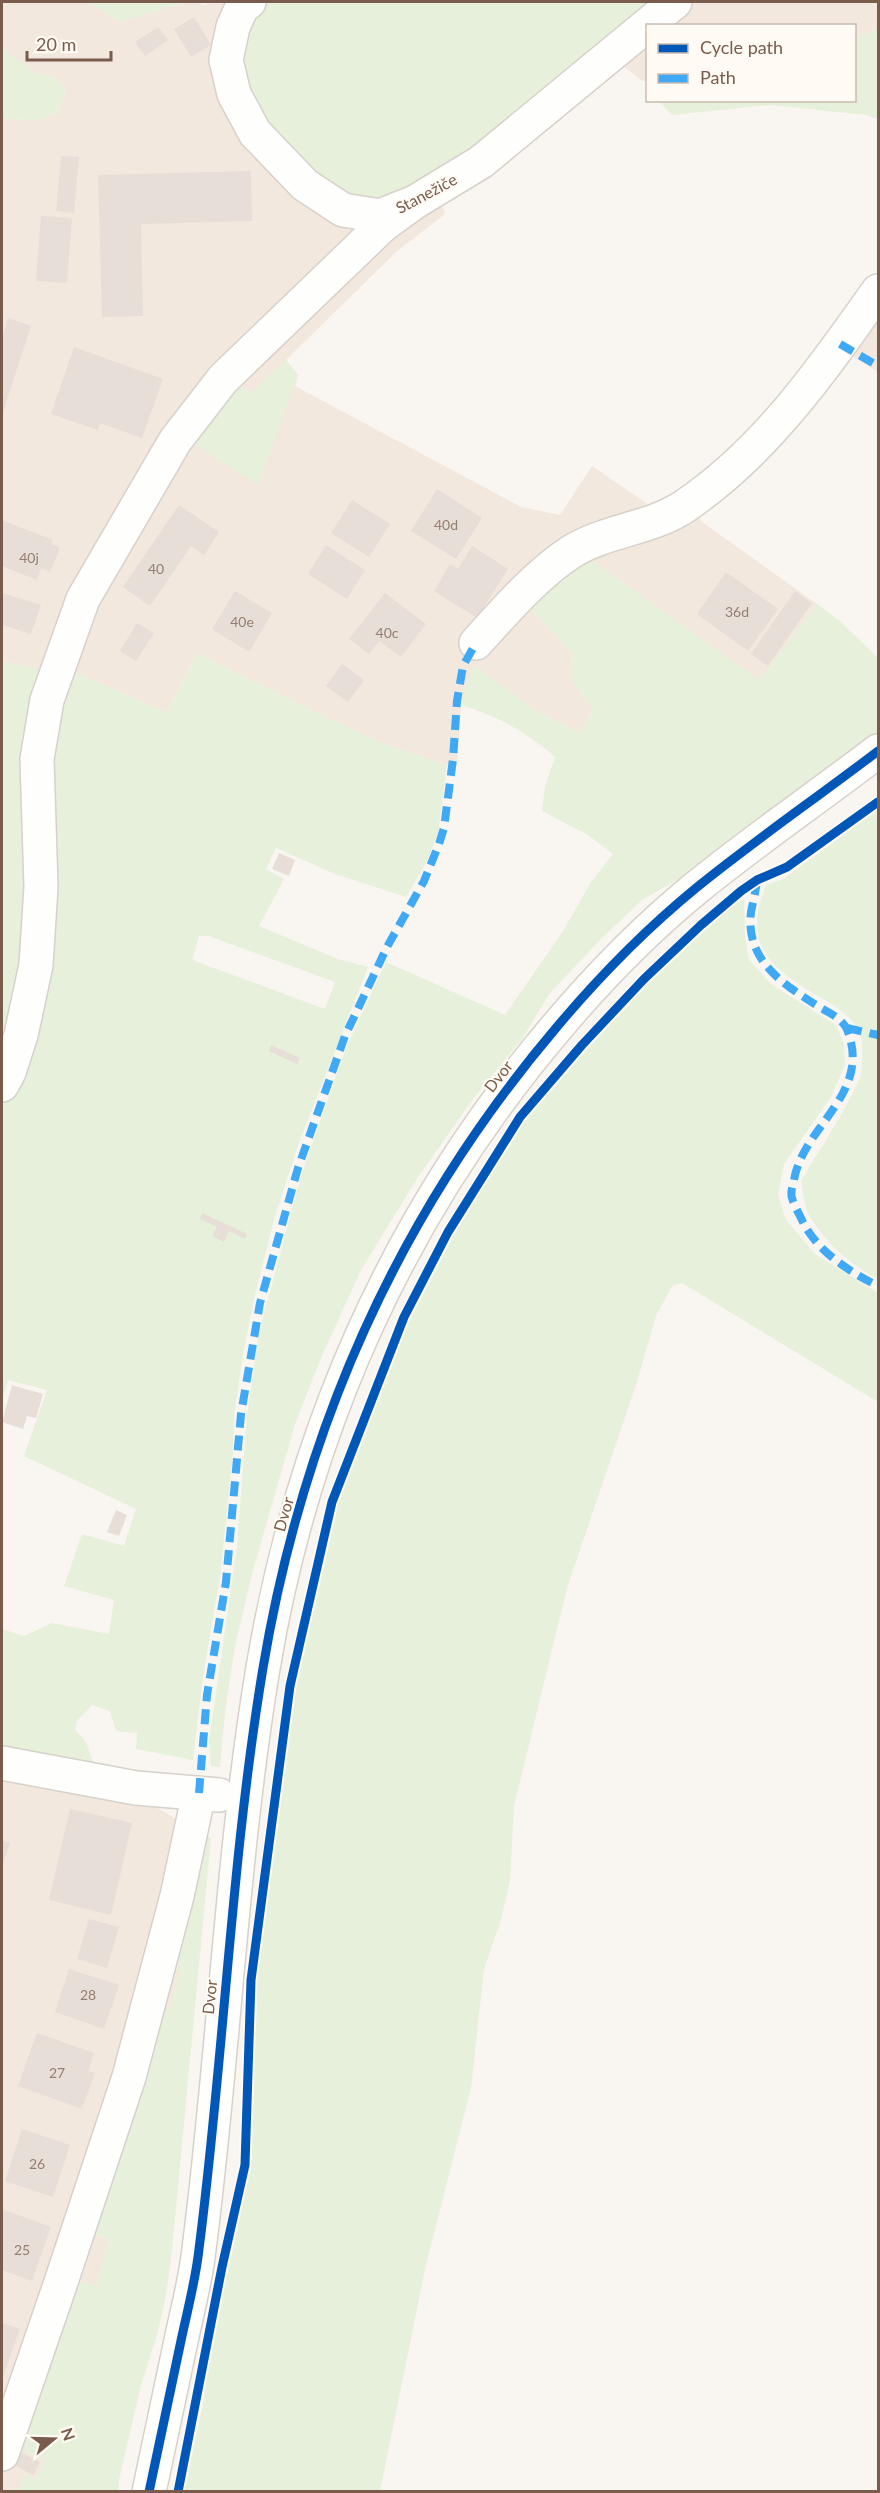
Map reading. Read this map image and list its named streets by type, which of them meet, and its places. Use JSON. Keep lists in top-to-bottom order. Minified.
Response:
{"streets":{"street":["Stanežiče","Dvor"]},"house_numbers":["40d","40j","40","36d","40e","40c","28","27","26","25"],"legend":["Cycle path","Path"],"scale_bar":"20 m","north":"right"}
